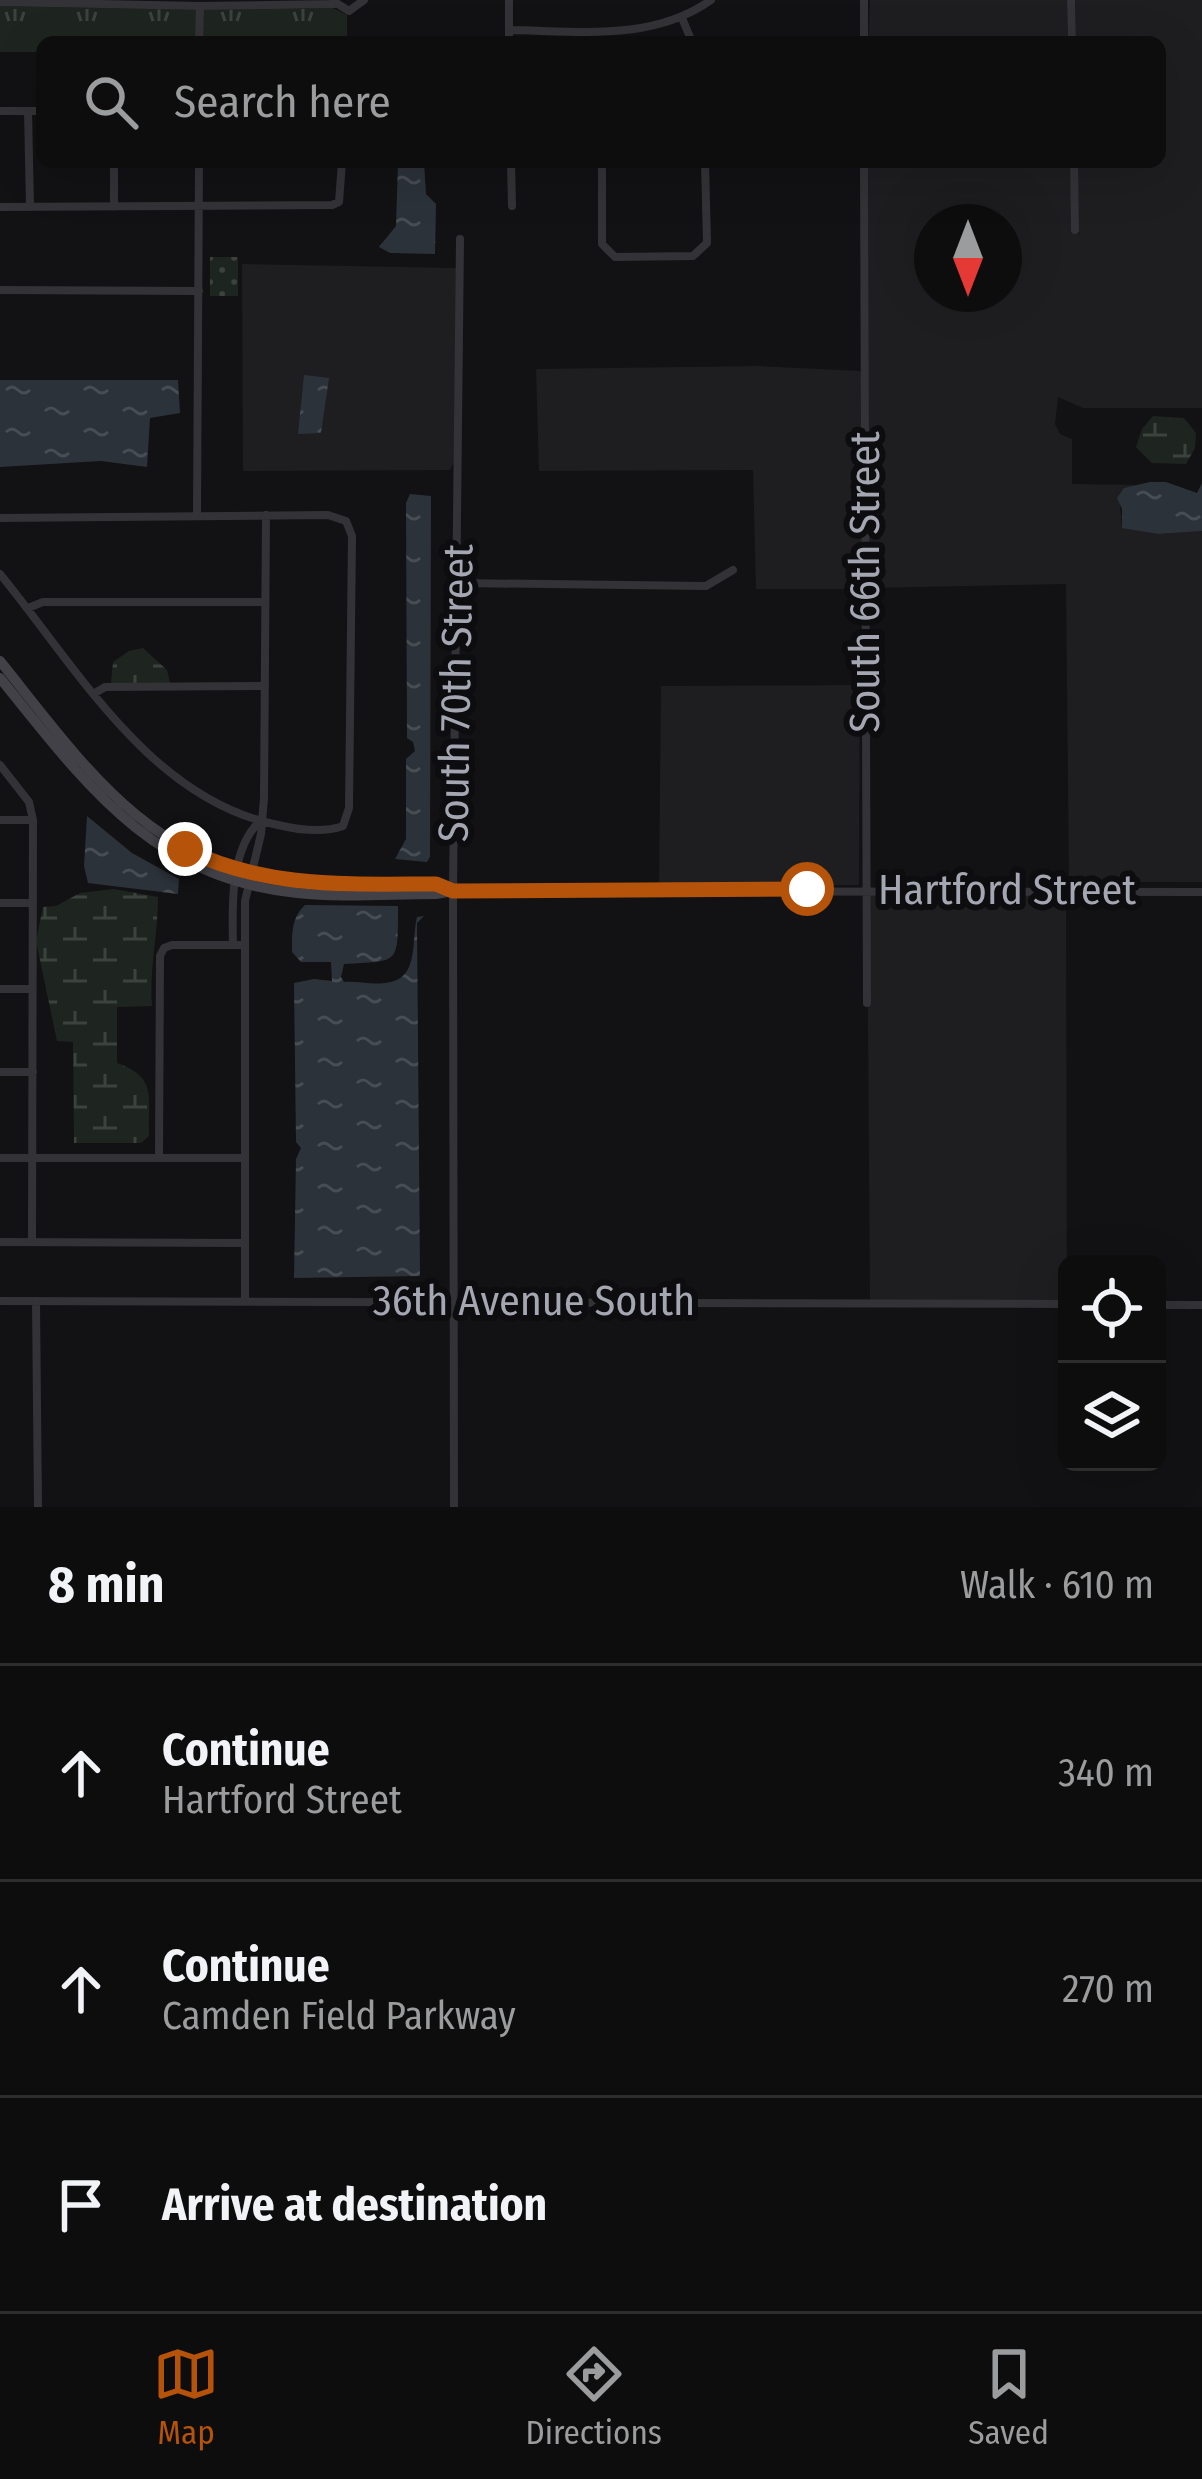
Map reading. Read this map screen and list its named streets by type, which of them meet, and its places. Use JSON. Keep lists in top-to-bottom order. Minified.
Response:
{"streets":{"street":["South 66th Street","South 70th Street","Hartford Street","36th Avenue South"]},"crossings":[["South 66th Street","Hartford Street"],["South 70th Street","Hartford Street"],["South 70th Street","36th Avenue South"]],"north":"bottom","page":{"search":"Search here","heading":["8 min","Walk · 610 m"],"list":[["Continue","Hartford Street","340 m"],["Continue","Camden Field Parkway","270 m"],"Arrive at destination"],"nav":["Map","Directions","Saved"]}}
